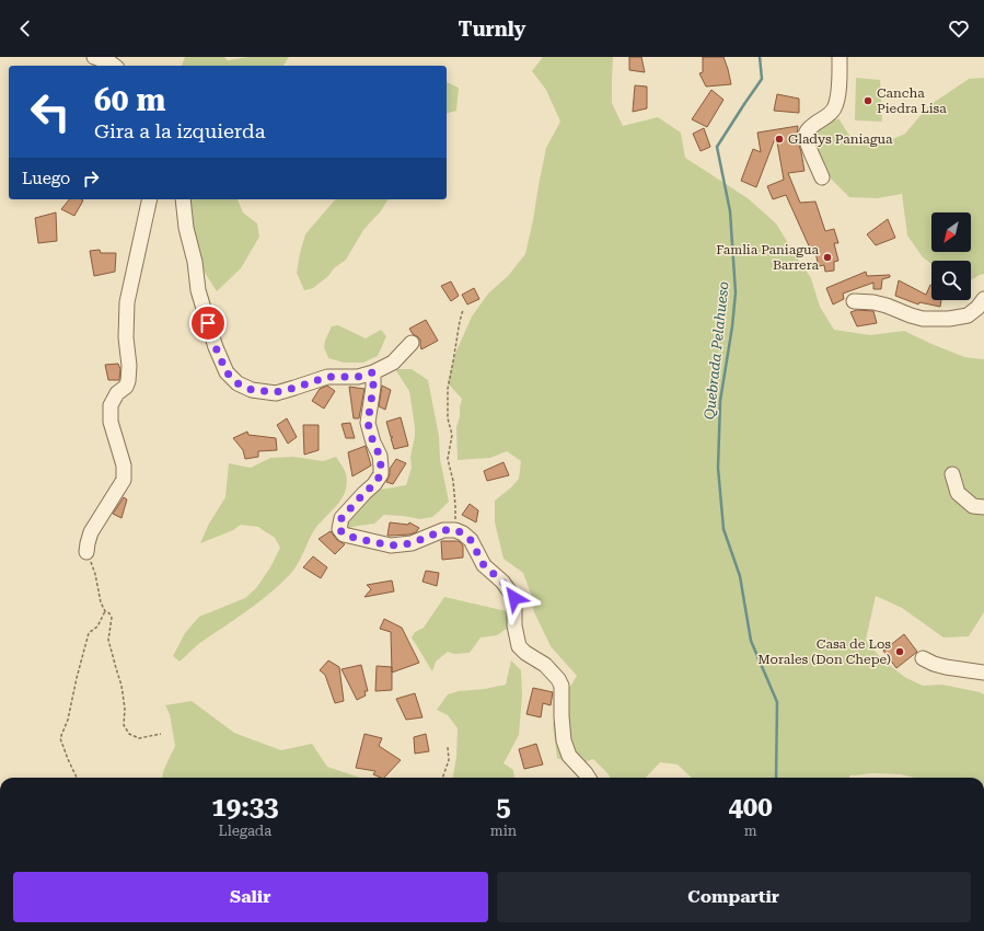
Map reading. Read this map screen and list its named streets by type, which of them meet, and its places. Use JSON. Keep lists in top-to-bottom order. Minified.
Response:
{"water":["Quebrada Pelahueso"],"places":["Cancha Piedra Lisa","Gladys Paniagua","Famlia Paniagua Barrera","Casa de Los Morales (Don Chepe)"],"north":"bottom left","page":{"header":"Turnly","turn":["60 m","Gira a la izquierda"],"then":"Luego","eta":["19:33","Llegada","5","min","400","m"],"buttons":["Salir","Compartir"]}}
